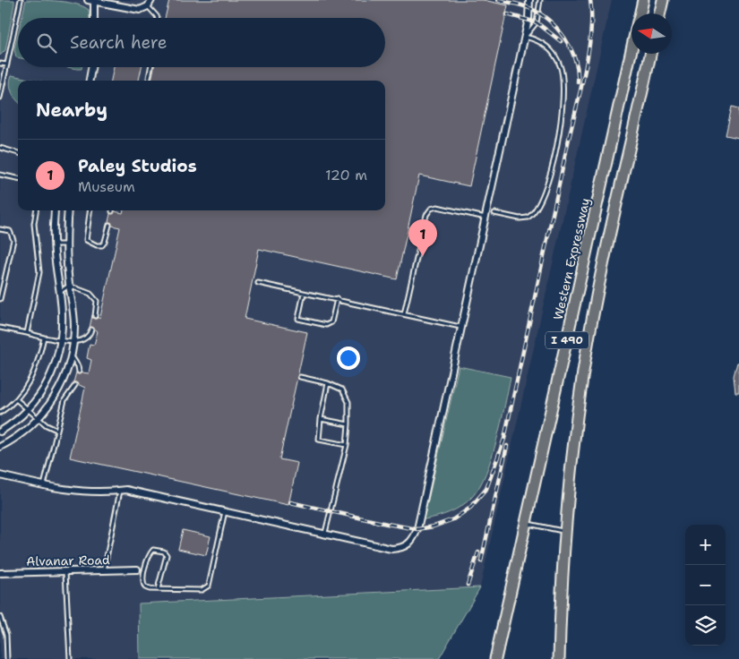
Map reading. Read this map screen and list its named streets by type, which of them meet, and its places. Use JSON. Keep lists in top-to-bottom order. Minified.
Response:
{"streets":{"highway":["Western Expressway","I 490"],"street":["Alvanar Road"]},"north":"left","page":{"search":"Search here","heading":"Nearby","list":[{"mark":"1","name":"Paley Studios","note":"Museum","value":"120 m"}],"pins":"1","map_buttons":["+","−"]}}
